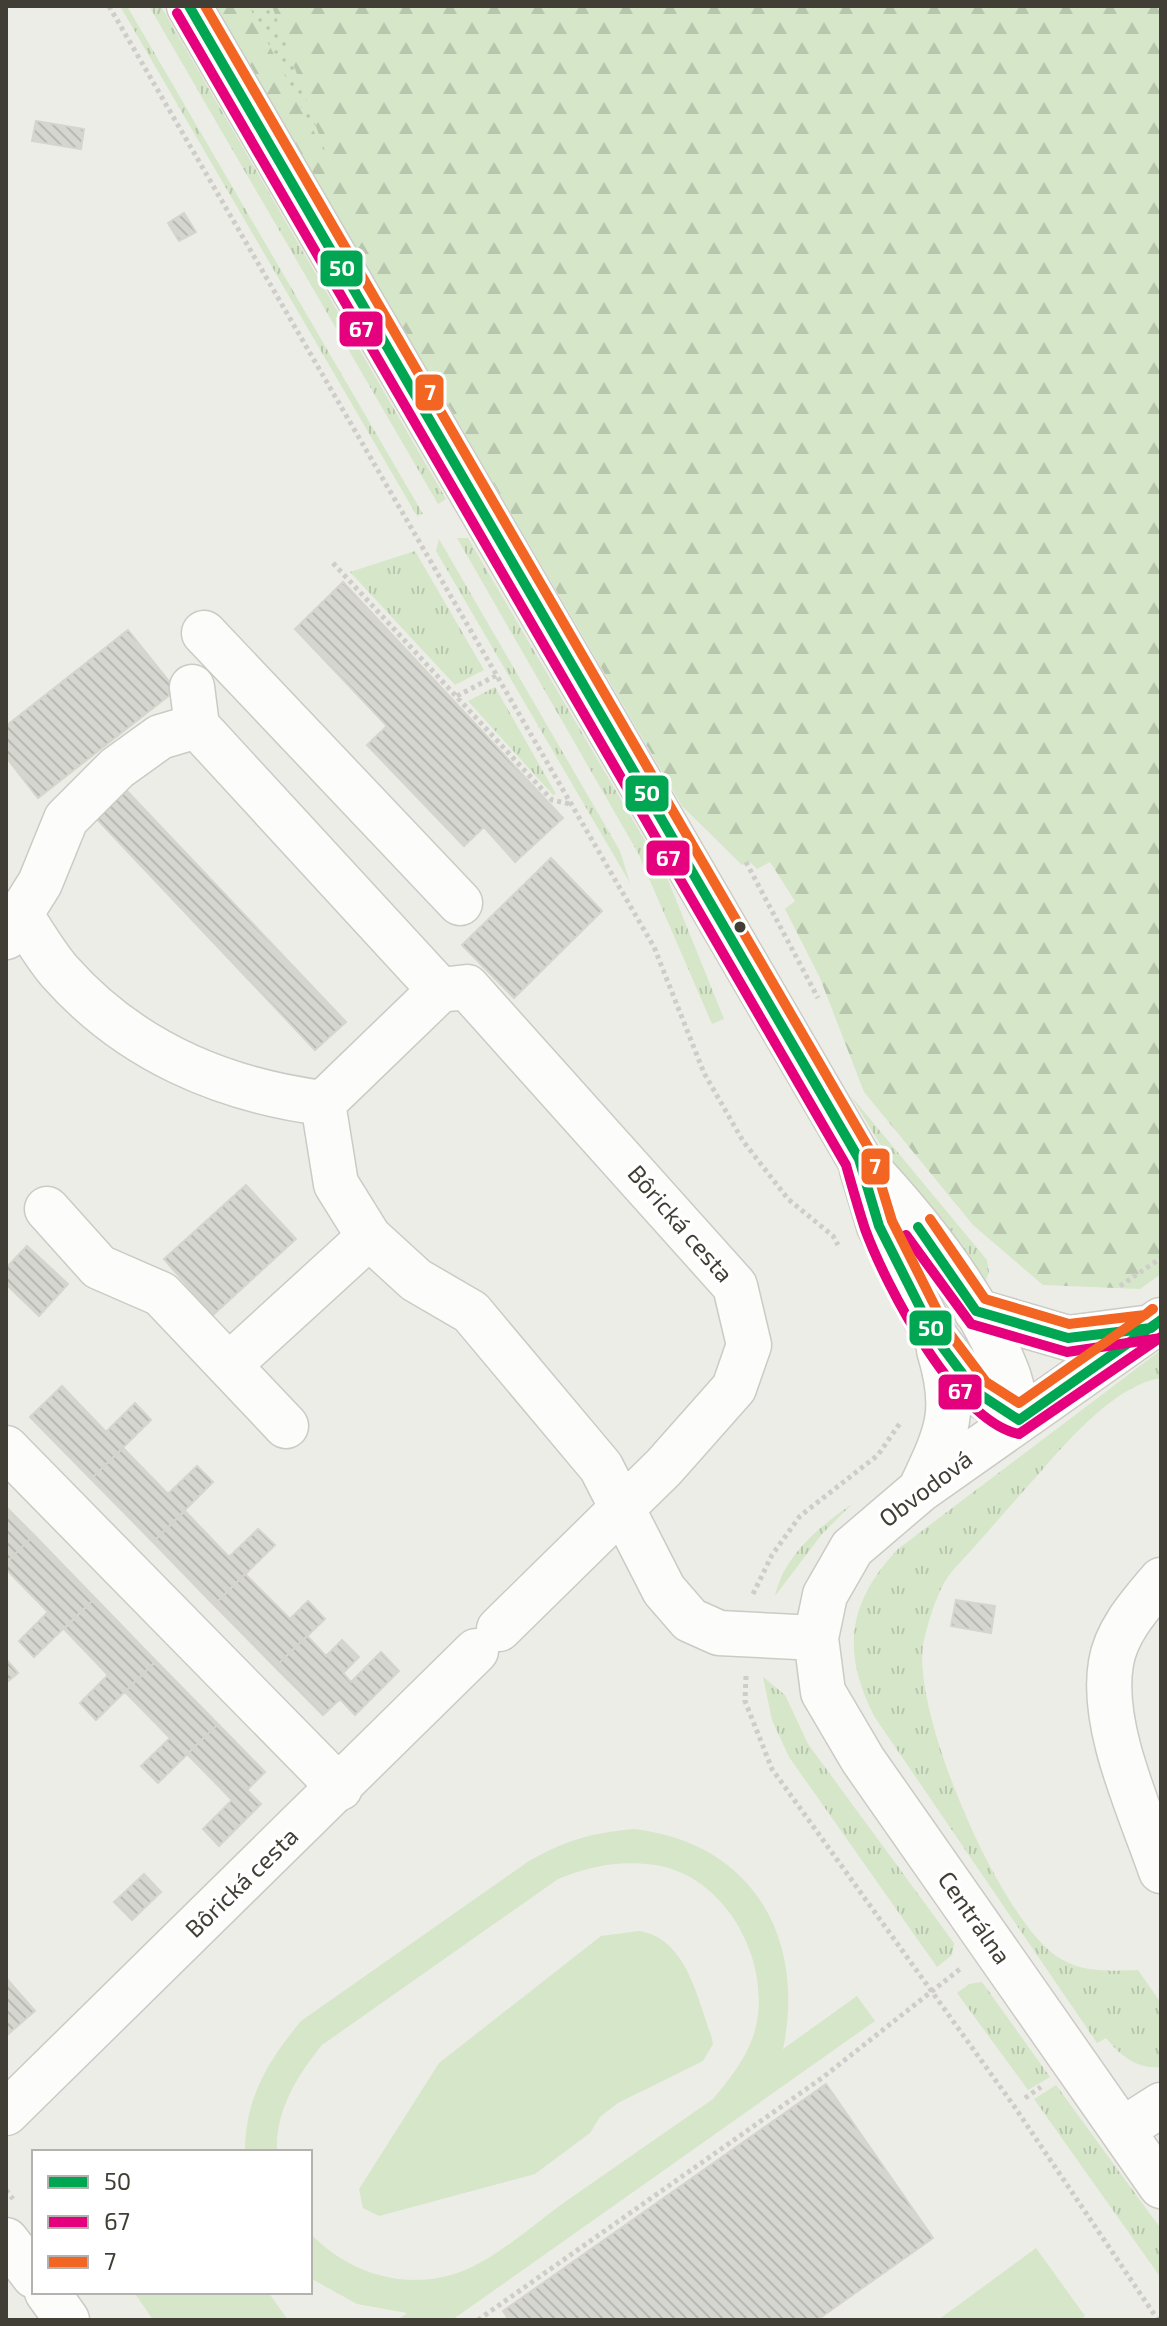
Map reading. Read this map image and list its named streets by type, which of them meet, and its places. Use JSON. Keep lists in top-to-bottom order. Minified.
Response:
{"streets":{"street":["Bôrická cesta","Obvodová","Centrálna"]},"crossings":[["Obvodová","Centrálna"]],"lines":["transit line 50","transit line 7","transit line 67"],"legend":["50","67","7"]}
